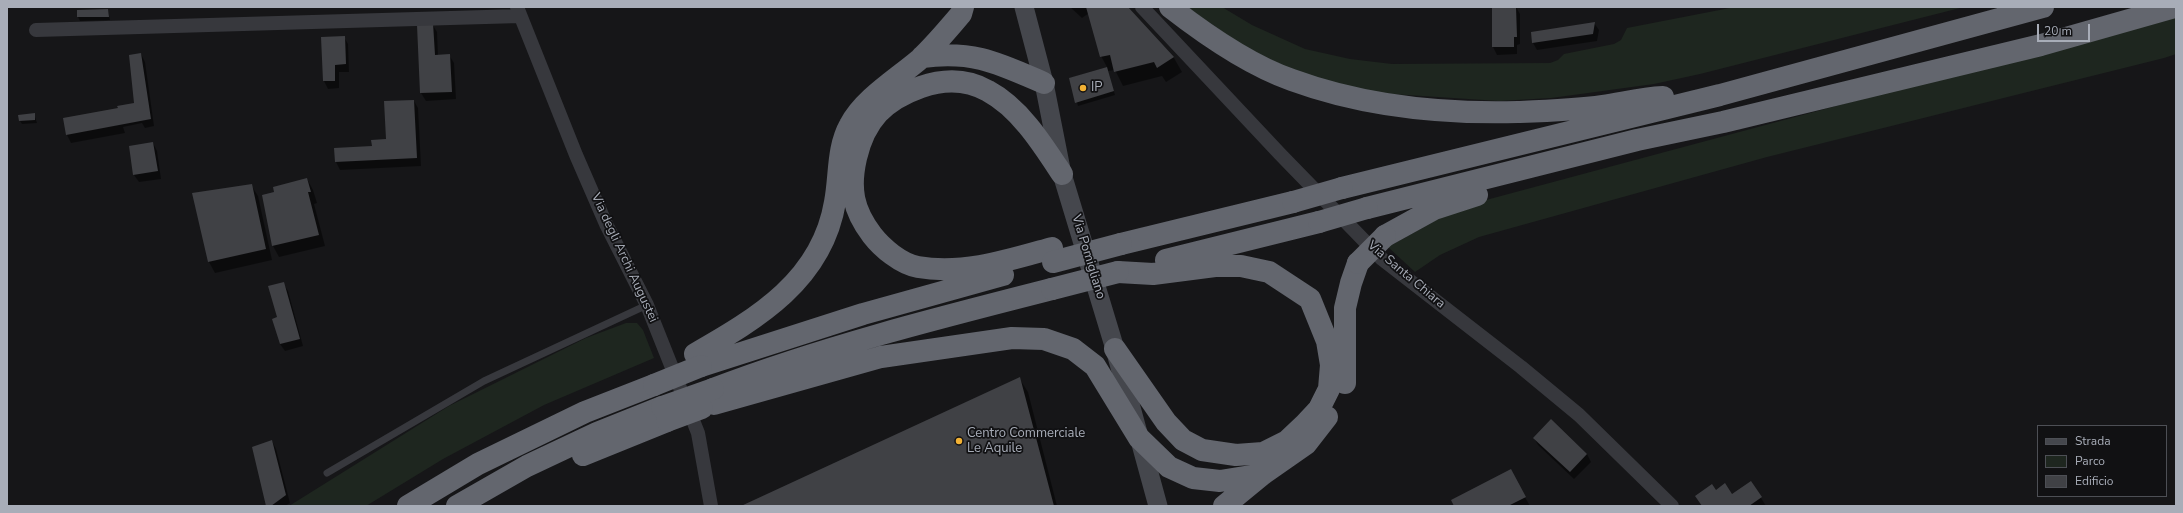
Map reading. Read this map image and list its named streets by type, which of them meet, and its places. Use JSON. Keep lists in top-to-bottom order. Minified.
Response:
{"streets":{"main road":["Via Pomigliano"],"street":["Via degli Archi Augustei","Via Santa Chiara"]},"places":["IP","Centro Commerciale Le Aquile"],"legend":["Strada","Parco","Edificio"],"scale_bar":"20 m"}
